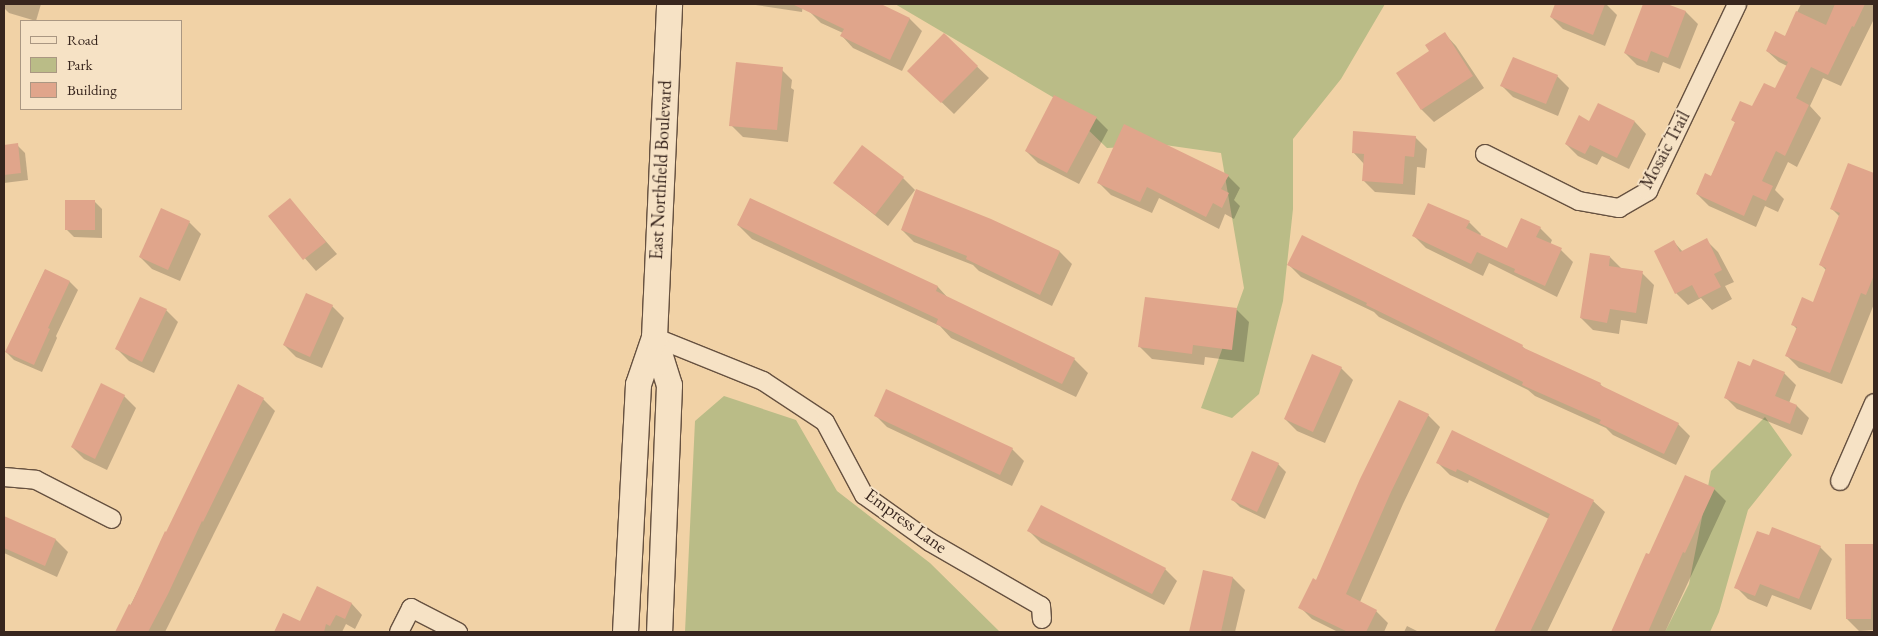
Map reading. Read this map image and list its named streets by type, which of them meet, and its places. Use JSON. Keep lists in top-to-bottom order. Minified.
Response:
{"streets":{"main road":["East Northfield Boulevard"],"street":["Mosaic Trail","Empress Lane"]},"crossings":[["East Northfield Boulevard","Empress Lane"]],"legend":["Road","Park","Building"]}
